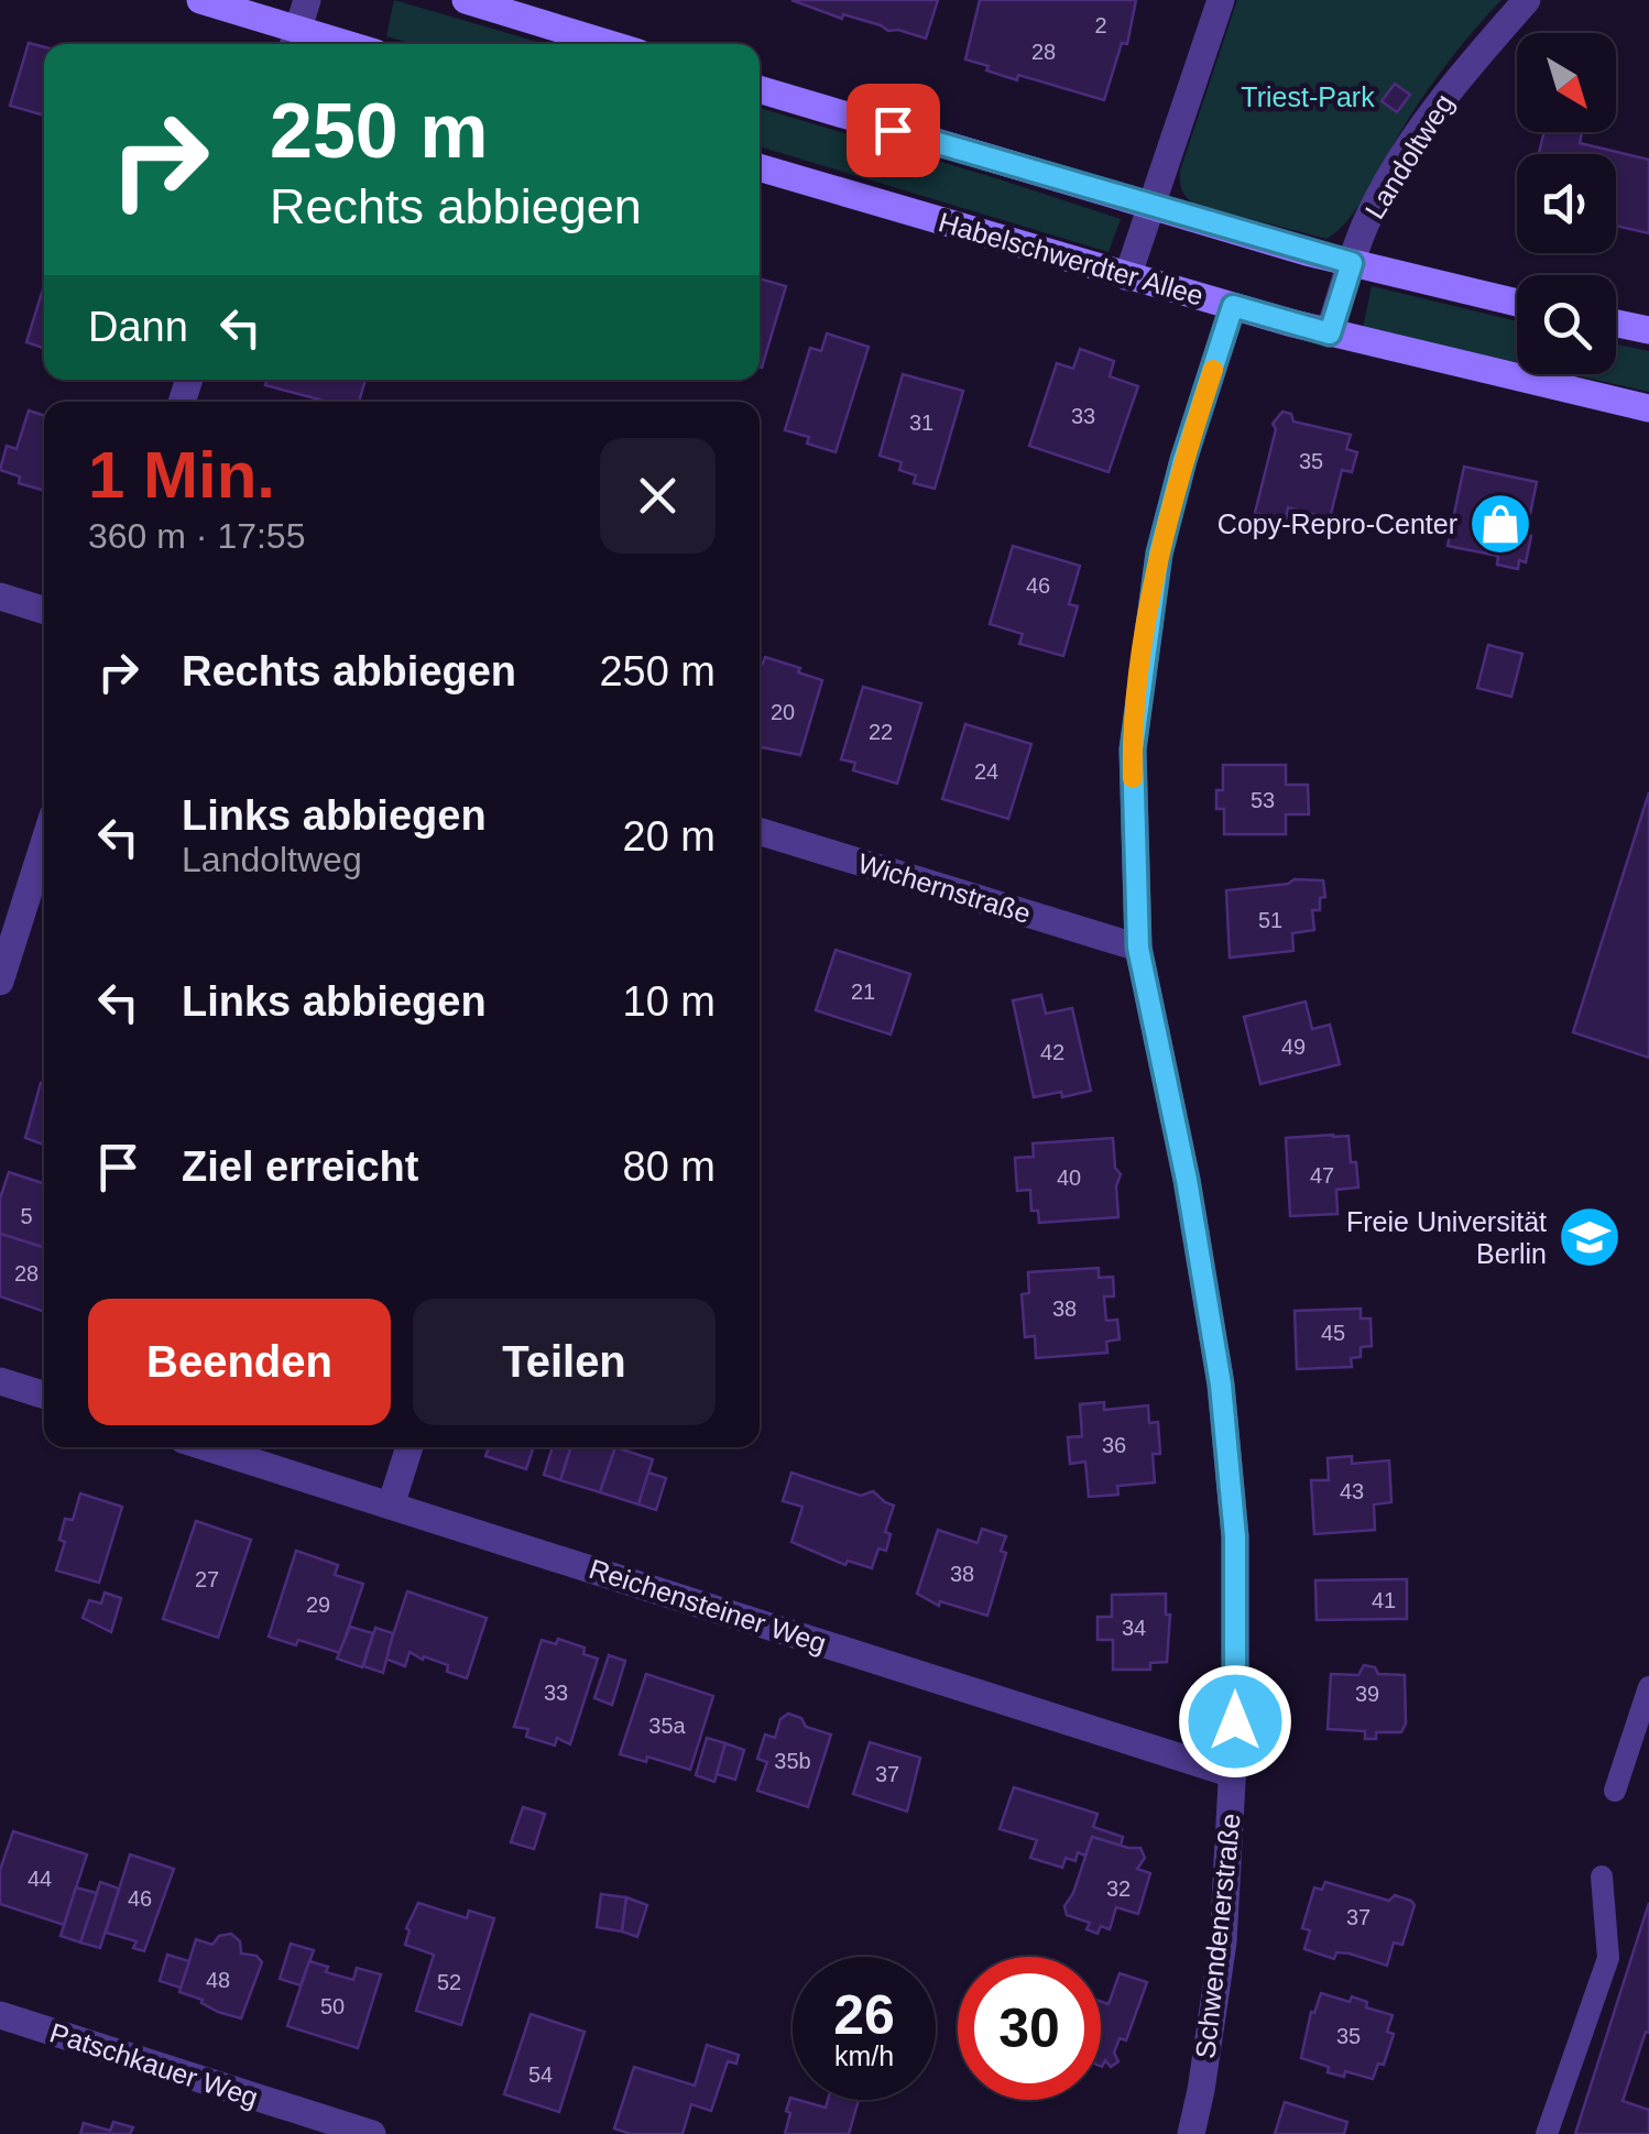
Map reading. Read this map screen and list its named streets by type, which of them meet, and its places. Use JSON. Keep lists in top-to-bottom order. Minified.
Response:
{"streets":{"main road":["Habelschwerdter Allee"],"street":["Landoltweg","Wichernstraße","Reichensteiner Weg","Schwendenerstraße","Patschkauer Weg"]},"crossings":[["Landoltweg","Habelschwerdter Allee"],["Habelschwerdter Allee","Schwendenerstraße"],["Wichernstraße","Schwendenerstraße"],["Reichensteiner Weg","Schwendenerstraße"]],"parks":["Triest-Park"],"places":{"shop":["Copy-Repro-Center"],"school or university":["Freie Universität Berlin"]},"house_numbers":["2","28","33","31","35","46","20","22","24","53","51","21","49","42","47","40","5","28","38","45","36","43","38","27","41","29","34","33","39","35a","35b","37","44","32","46","37","48","52","50","35","54"],"north":"bottom right","page":{"turn":["250 m","Rechts abbiegen"],"then":"Dann","heading":["1 Min.","360 m · 17:55"],"list":[{"name":"Rechts abbiegen","value":"250 m"},{"name":"Links abbiegen","note":"Landoltweg","value":"20 m"},{"name":"Links abbiegen","value":"10 m"},{"name":"Ziel erreicht","value":"80 m"}],"buttons":["Beenden","Teilen"],"speed":"26 km/h","limit":"30"}}
